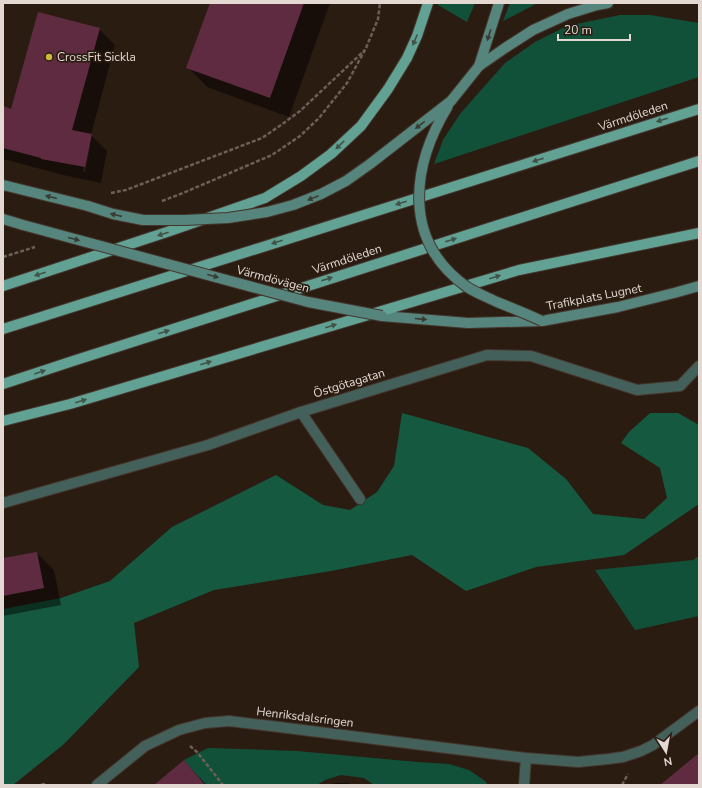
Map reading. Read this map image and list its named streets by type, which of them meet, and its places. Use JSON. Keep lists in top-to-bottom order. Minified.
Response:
{"streets":{"main road":["Värmdöleden","Värmdövägen","Trafikplats Lugnet"],"street":["Östgötagatan","Henriksdalsringen"]},"crossings":[["Värmdövägen","Trafikplats Lugnet"]],"one_way":["Värmdövägen"],"places":["CrossFit Sickla"],"scale_bar":"20 m","north":"bottom"}
